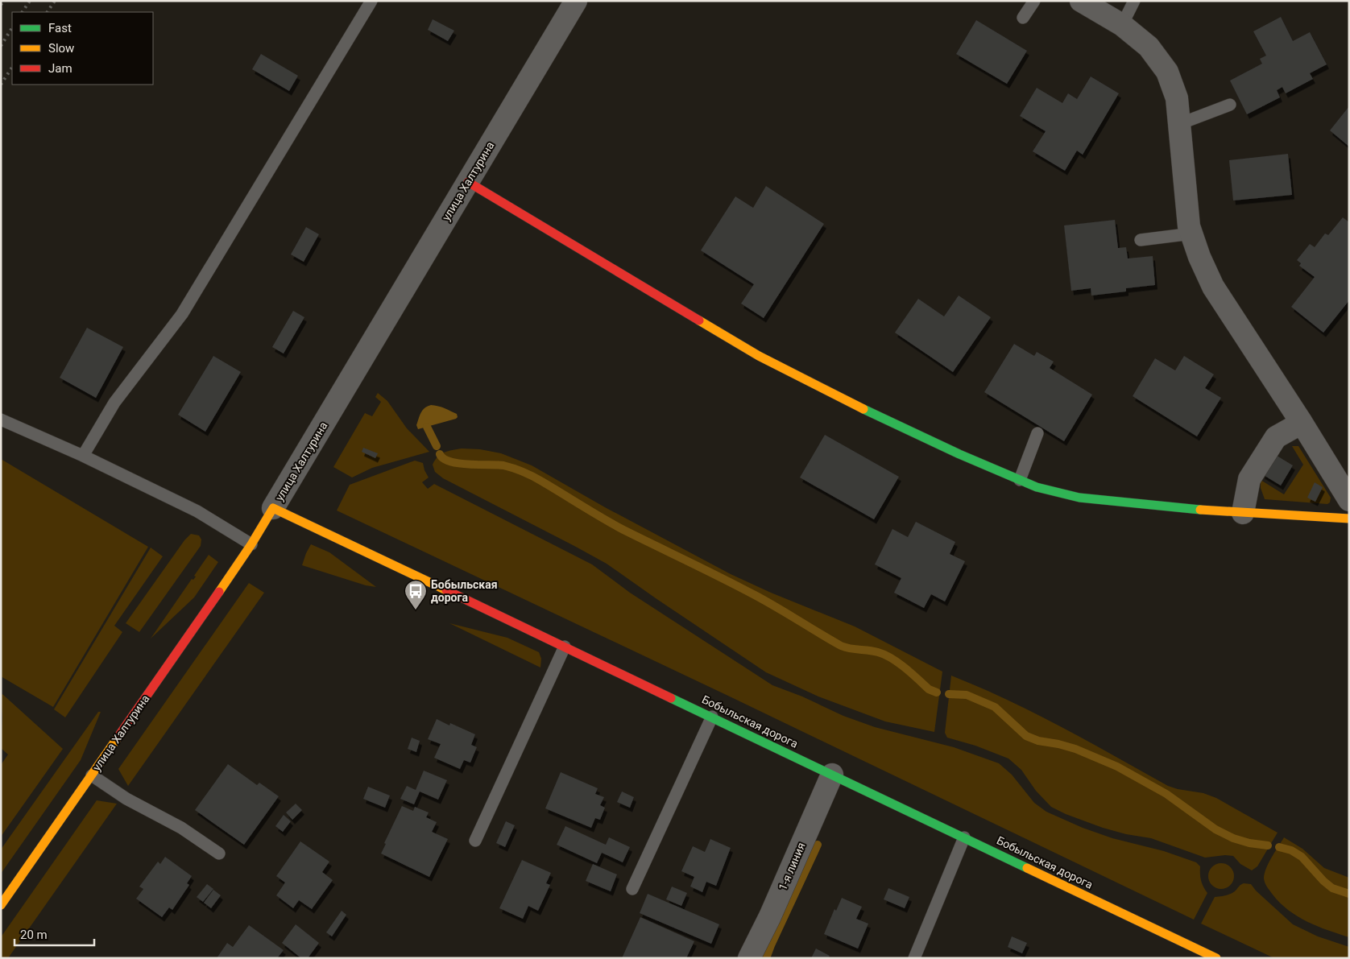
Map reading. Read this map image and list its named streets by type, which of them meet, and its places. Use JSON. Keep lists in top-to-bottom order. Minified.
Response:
{"streets":{"street":["улица Халтурина","Бобыльская дорога","1-я линия"]},"crossings":[["улица Халтурина","Бобыльская дорога"],["Бобыльская дорога","1-я линия"]],"places":{"bus stop":["Бобыльская дорога"]},"legend":["Fast","Slow","Jam"],"scale_bar":"20 m"}
